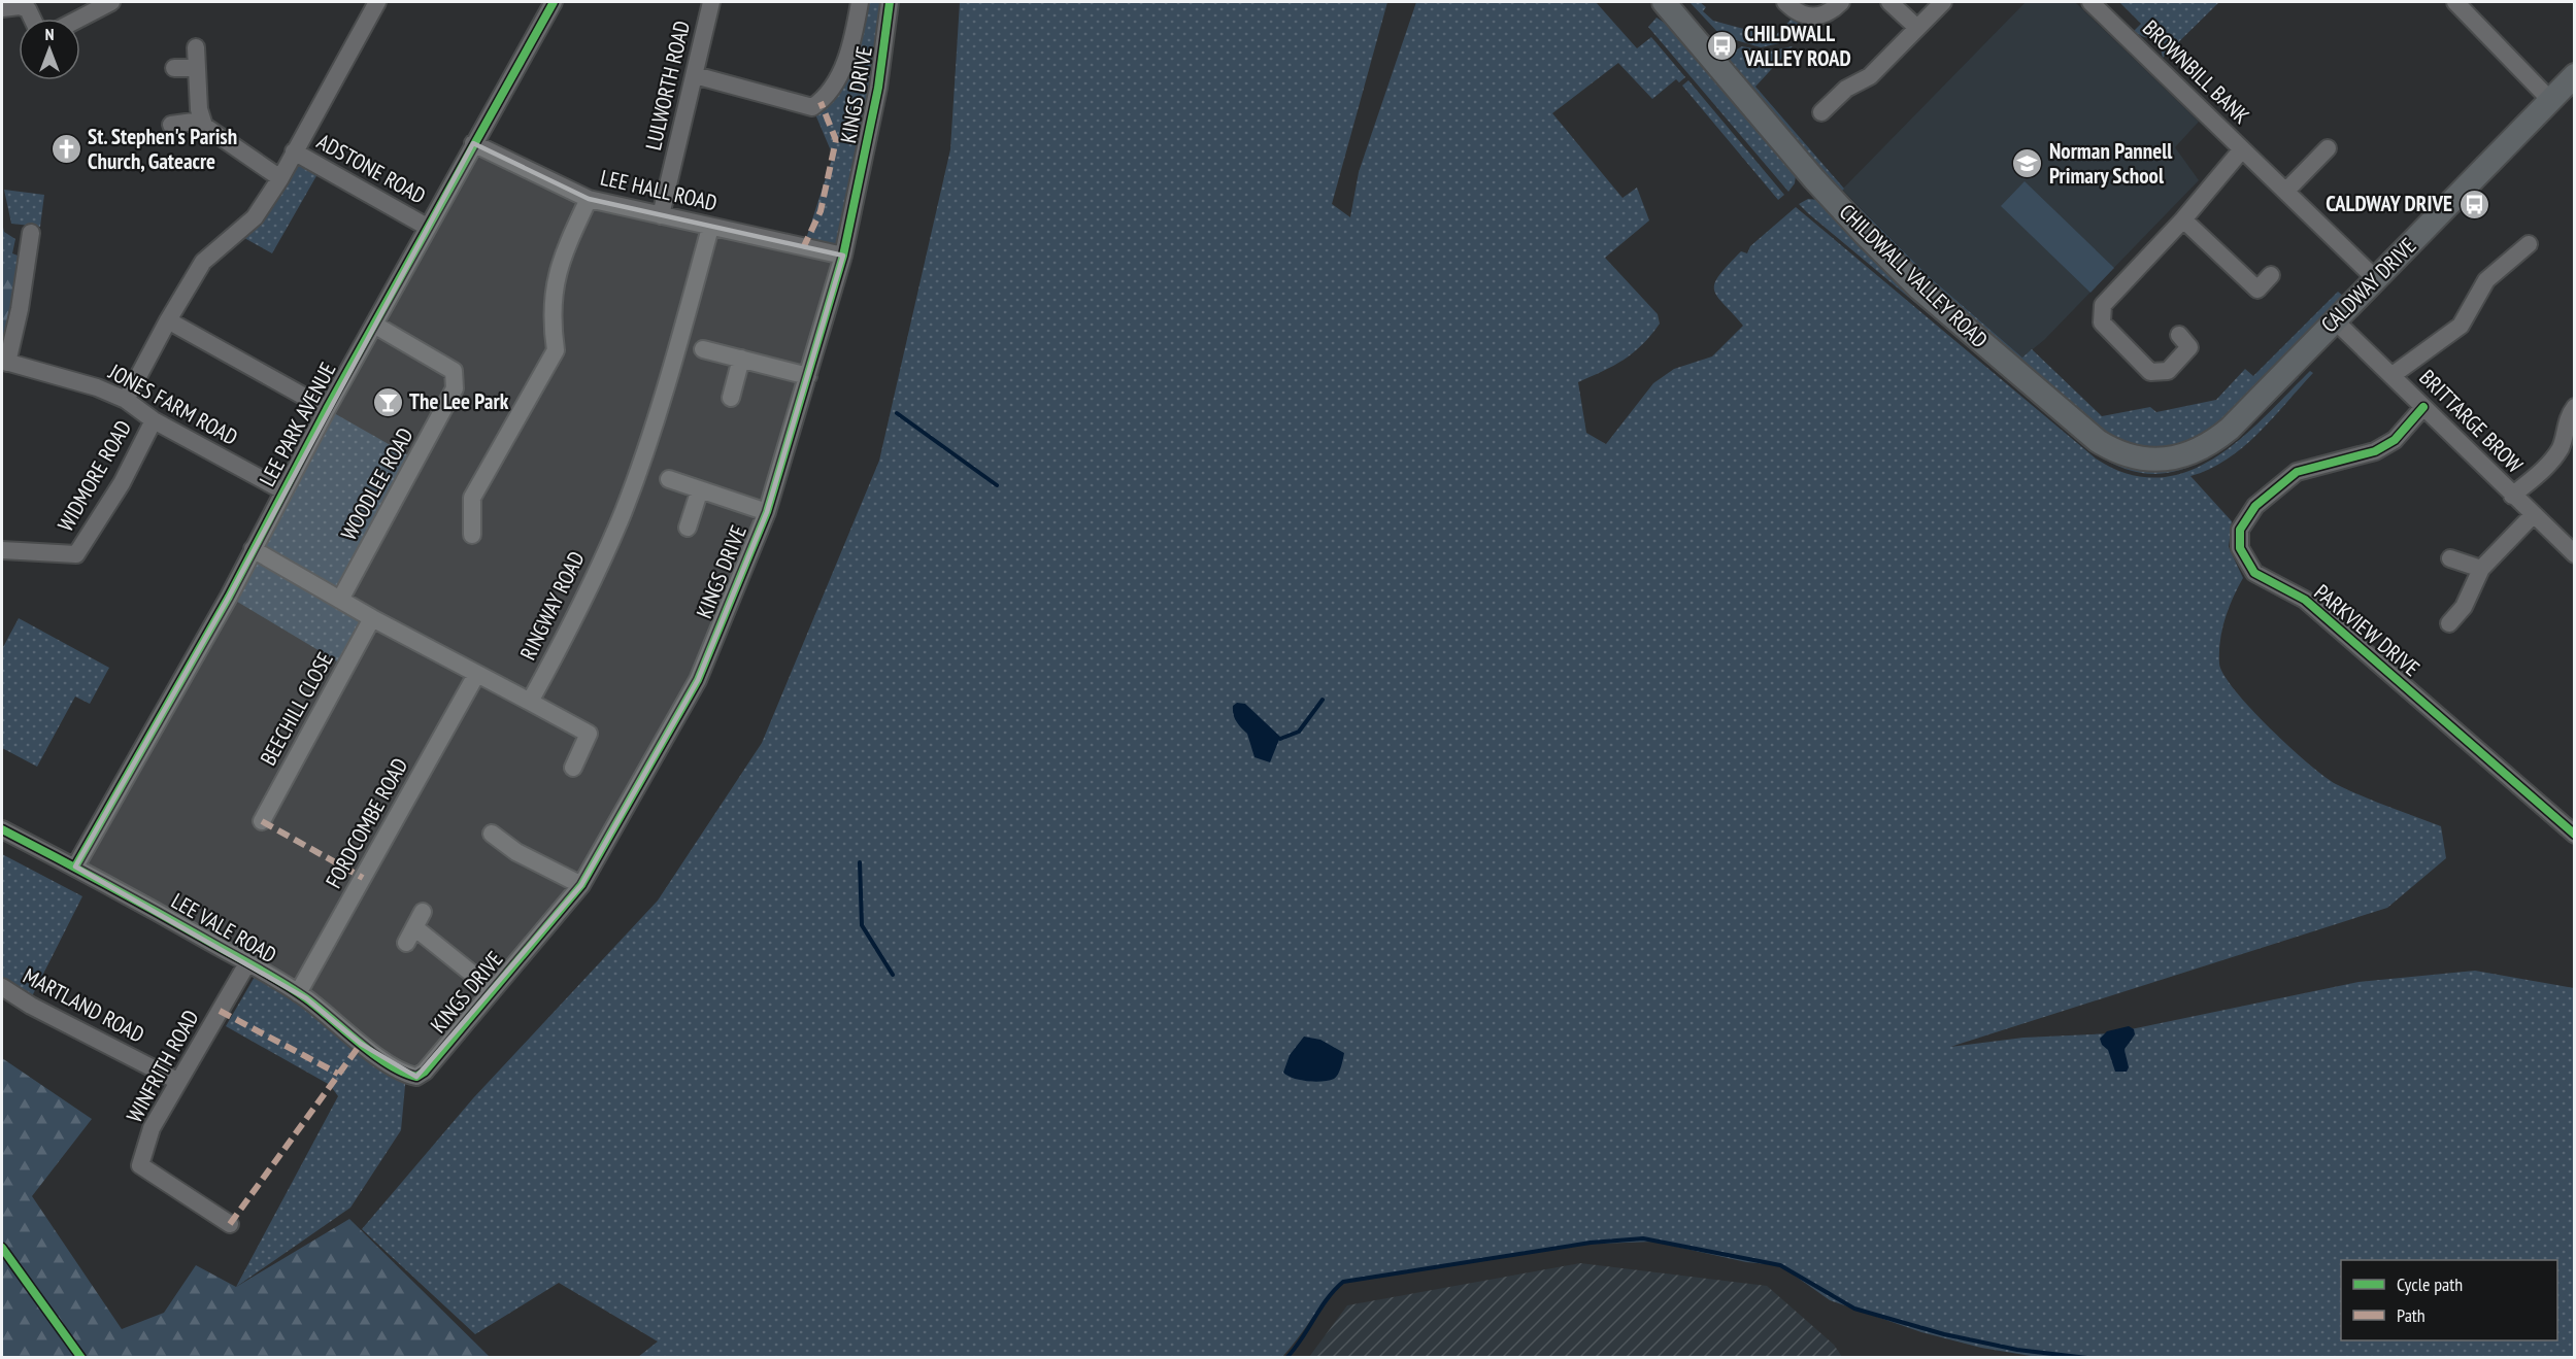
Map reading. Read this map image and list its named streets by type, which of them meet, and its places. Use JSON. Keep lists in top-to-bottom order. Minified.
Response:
{"streets":{"main road":["CHILDWALL VALLEY ROAD","CALDWAY DRIVE"],"street":["BROWNBILL BANK","LULWORTH ROAD","KINGS DRIVE","ADSTONE ROAD","LEE HALL ROAD","JONES FARM ROAD","BRITTARGE BROW","LEE PARK AVENUE","WIDMORE ROAD","WOODLEE ROAD","RINGWAY ROAD","PARKVIEW DRIVE","BEECHILL CLOSE","FORDCOMBE ROAD","LEE VALE ROAD","MARTLAND ROAD","WINFRITH ROAD"]},"crossings":[["BROWNBILL BANK","CALDWAY DRIVE"],["LULWORTH ROAD","LEE HALL ROAD"],["KINGS DRIVE","LEE HALL ROAD"],["KINGS DRIVE","LEE VALE ROAD"],["ADSTONE ROAD","LEE PARK AVENUE"],["LEE HALL ROAD","LEE PARK AVENUE"],["LEE HALL ROAD","RINGWAY ROAD"],["CHILDWALL VALLEY ROAD","CALDWAY DRIVE"],["CALDWAY DRIVE","BRITTARGE BROW"],["JONES FARM ROAD","LEE PARK AVENUE"],["JONES FARM ROAD","WIDMORE ROAD"],["BRITTARGE BROW","PARKVIEW DRIVE"],["LEE PARK AVENUE","WOODLEE ROAD"],["LEE PARK AVENUE","LEE VALE ROAD"],["FORDCOMBE ROAD","LEE VALE ROAD"],["LEE VALE ROAD","WINFRITH ROAD"],["MARTLAND ROAD","WINFRITH ROAD"]],"places":{"bus stop":["CHILDWALL VALLEY ROAD","CALDWAY DRIVE"],"church":["St. Stephen's Parish Church, Gateacre"],"school or university":["Norman Pannell Primary School"],"bar":["The Lee Park"]},"legend":["Cycle path","Path"],"north":"top"}
